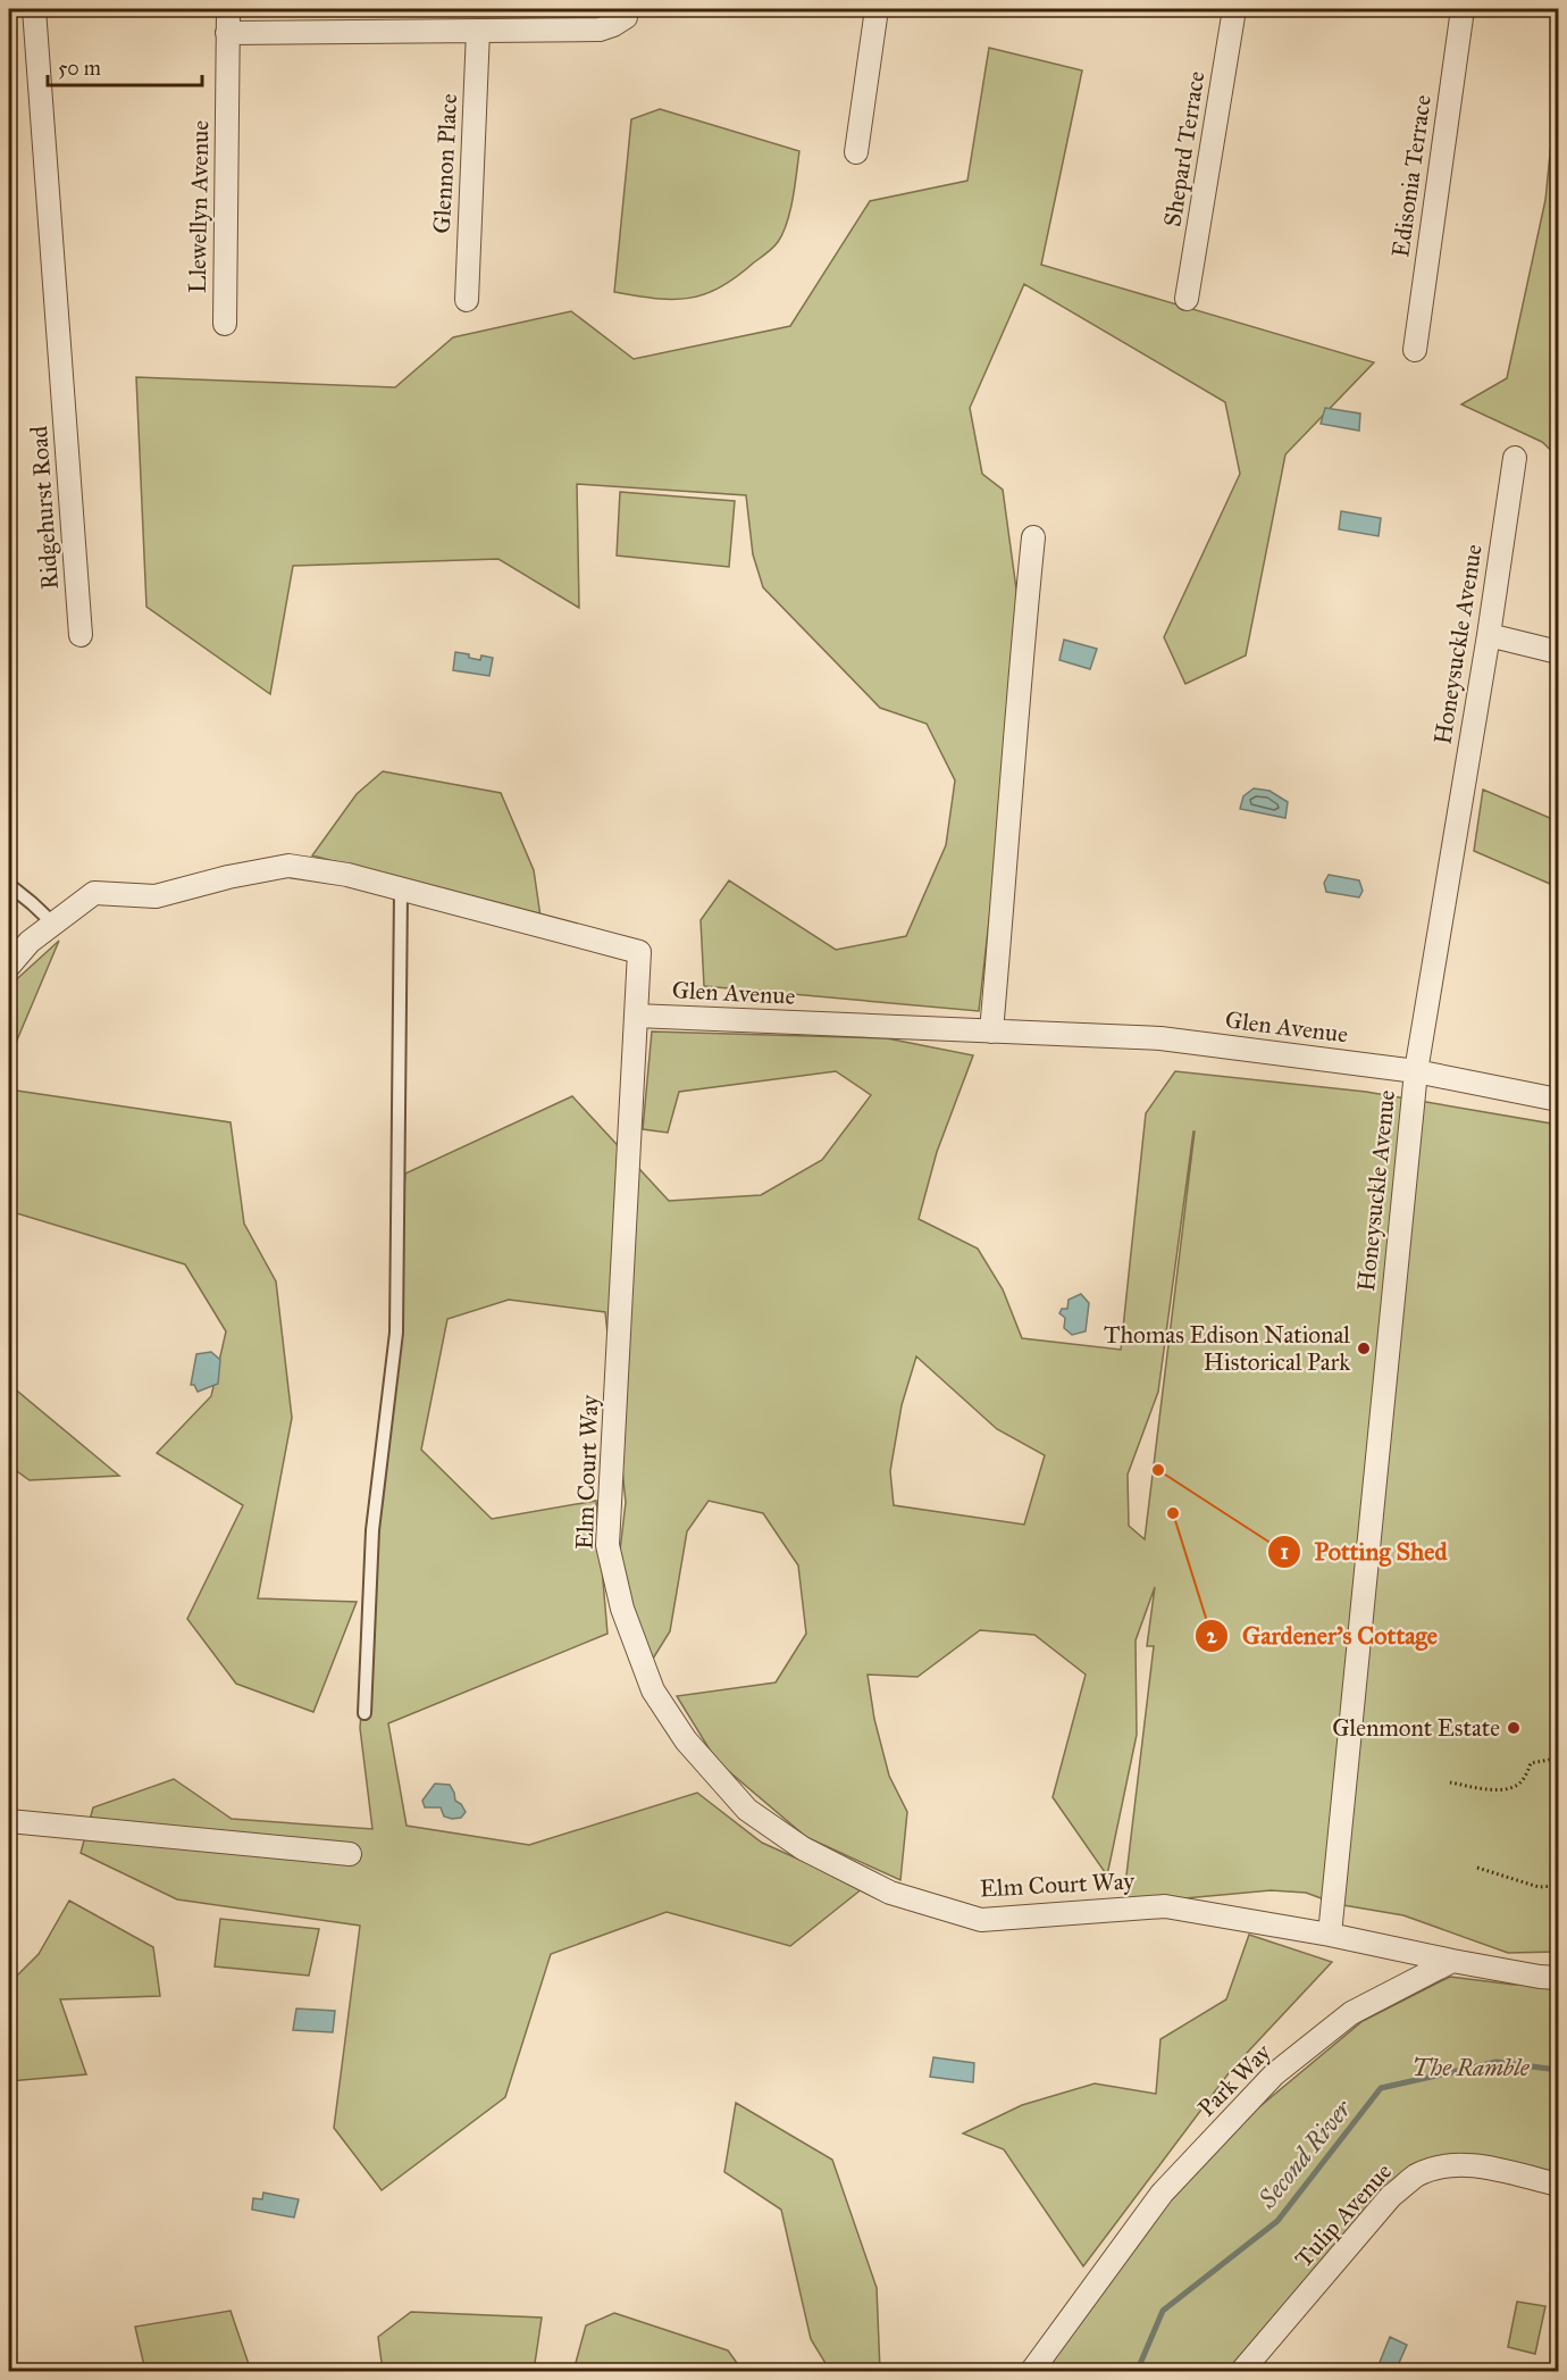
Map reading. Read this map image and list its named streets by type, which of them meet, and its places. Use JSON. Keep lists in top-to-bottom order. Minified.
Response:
{"streets":{"street":["Shepard Terrace","Glennon Place","Edisonia Terrace","Llewellyn Avenue","Ridgehurst Road","Honeysuckle Avenue","Glen Avenue","Elm Court Way","Park Way","Tulip Avenue"]},"crossings":[["Honeysuckle Avenue","Glen Avenue"],["Honeysuckle Avenue","Elm Court Way"],["Glen Avenue","Elm Court Way"],["Elm Court Way","Park Way"]],"water":["Second River"],"parks":["The Ramble"],"places":["Thomas Edison National Historical Park","Potting Shed","Gardener's Cottage","Glenmont Estate"],"scale_bar":"50 m"}
